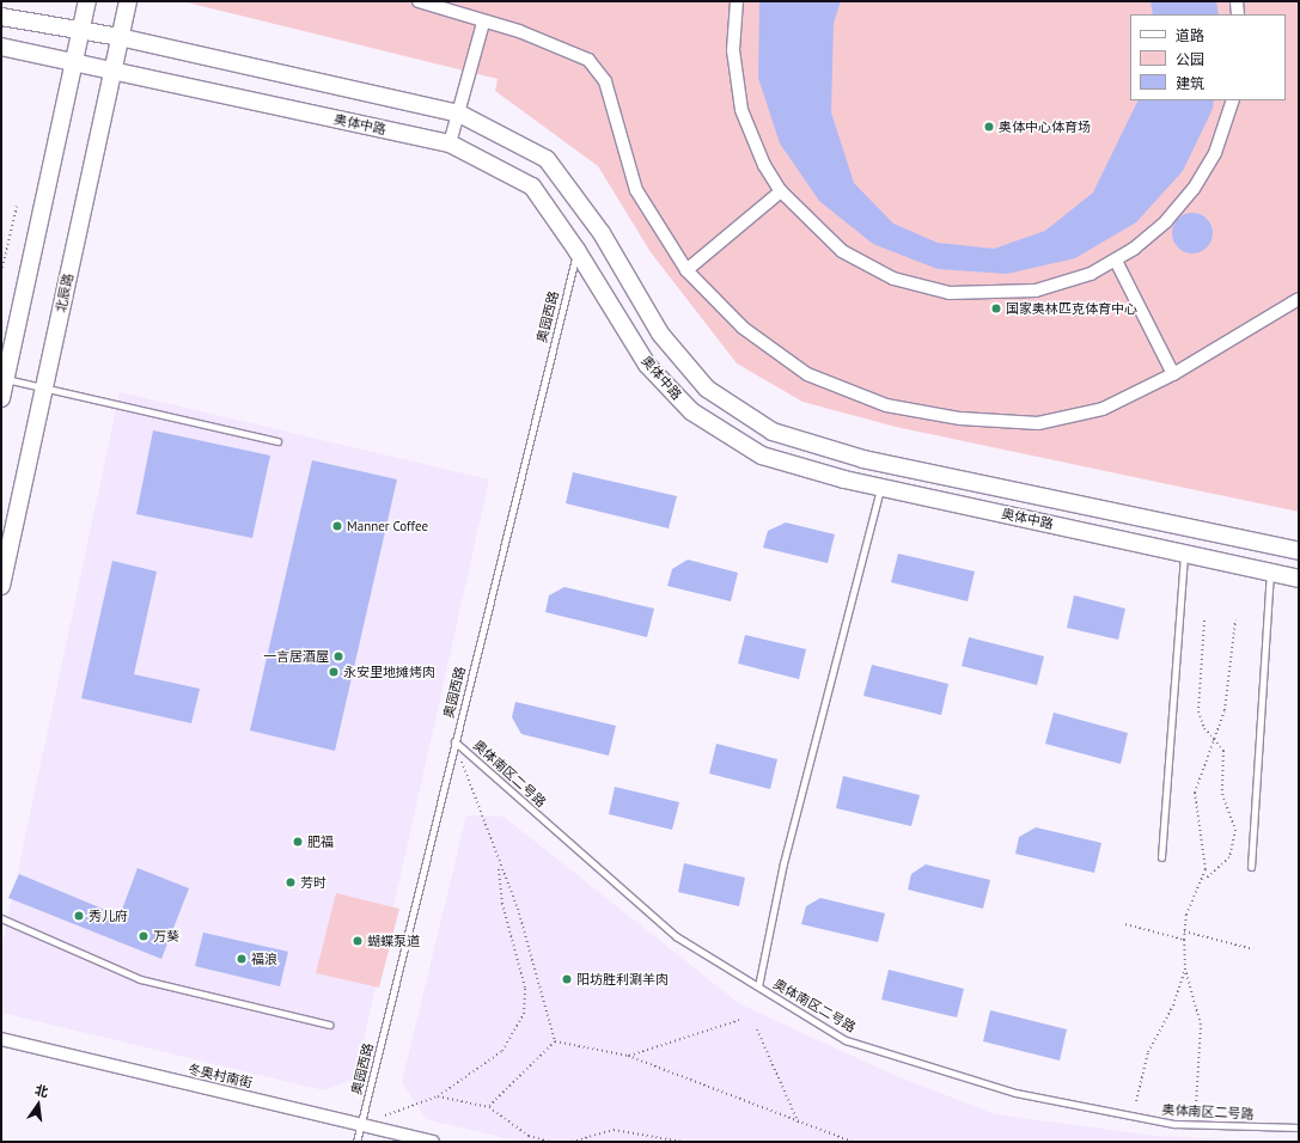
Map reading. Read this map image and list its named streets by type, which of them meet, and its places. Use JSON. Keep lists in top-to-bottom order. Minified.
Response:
{"streets":{"main road":["奥体中路","北辰路"],"street":["冬奥村南街"],"lane":["奥园西路","奥体南区二号路"]},"crossings":[["奥体中路","北辰路"],["奥体中路","奥园西路"],["奥园西路","奥体南区二号路"],["奥园西路","冬奥村南街"]],"places":["奥体中心体育场","国家奥林匹克体育中心","Manner Coffee","一言居酒屋","永安里地摊烤肉","肥福","芳时","秀儿府","万葵","蝴蝶泵道","福浪","阳坊胜利涮羊肉"],"legend":["道路","公园","建筑"],"north":"top"}
